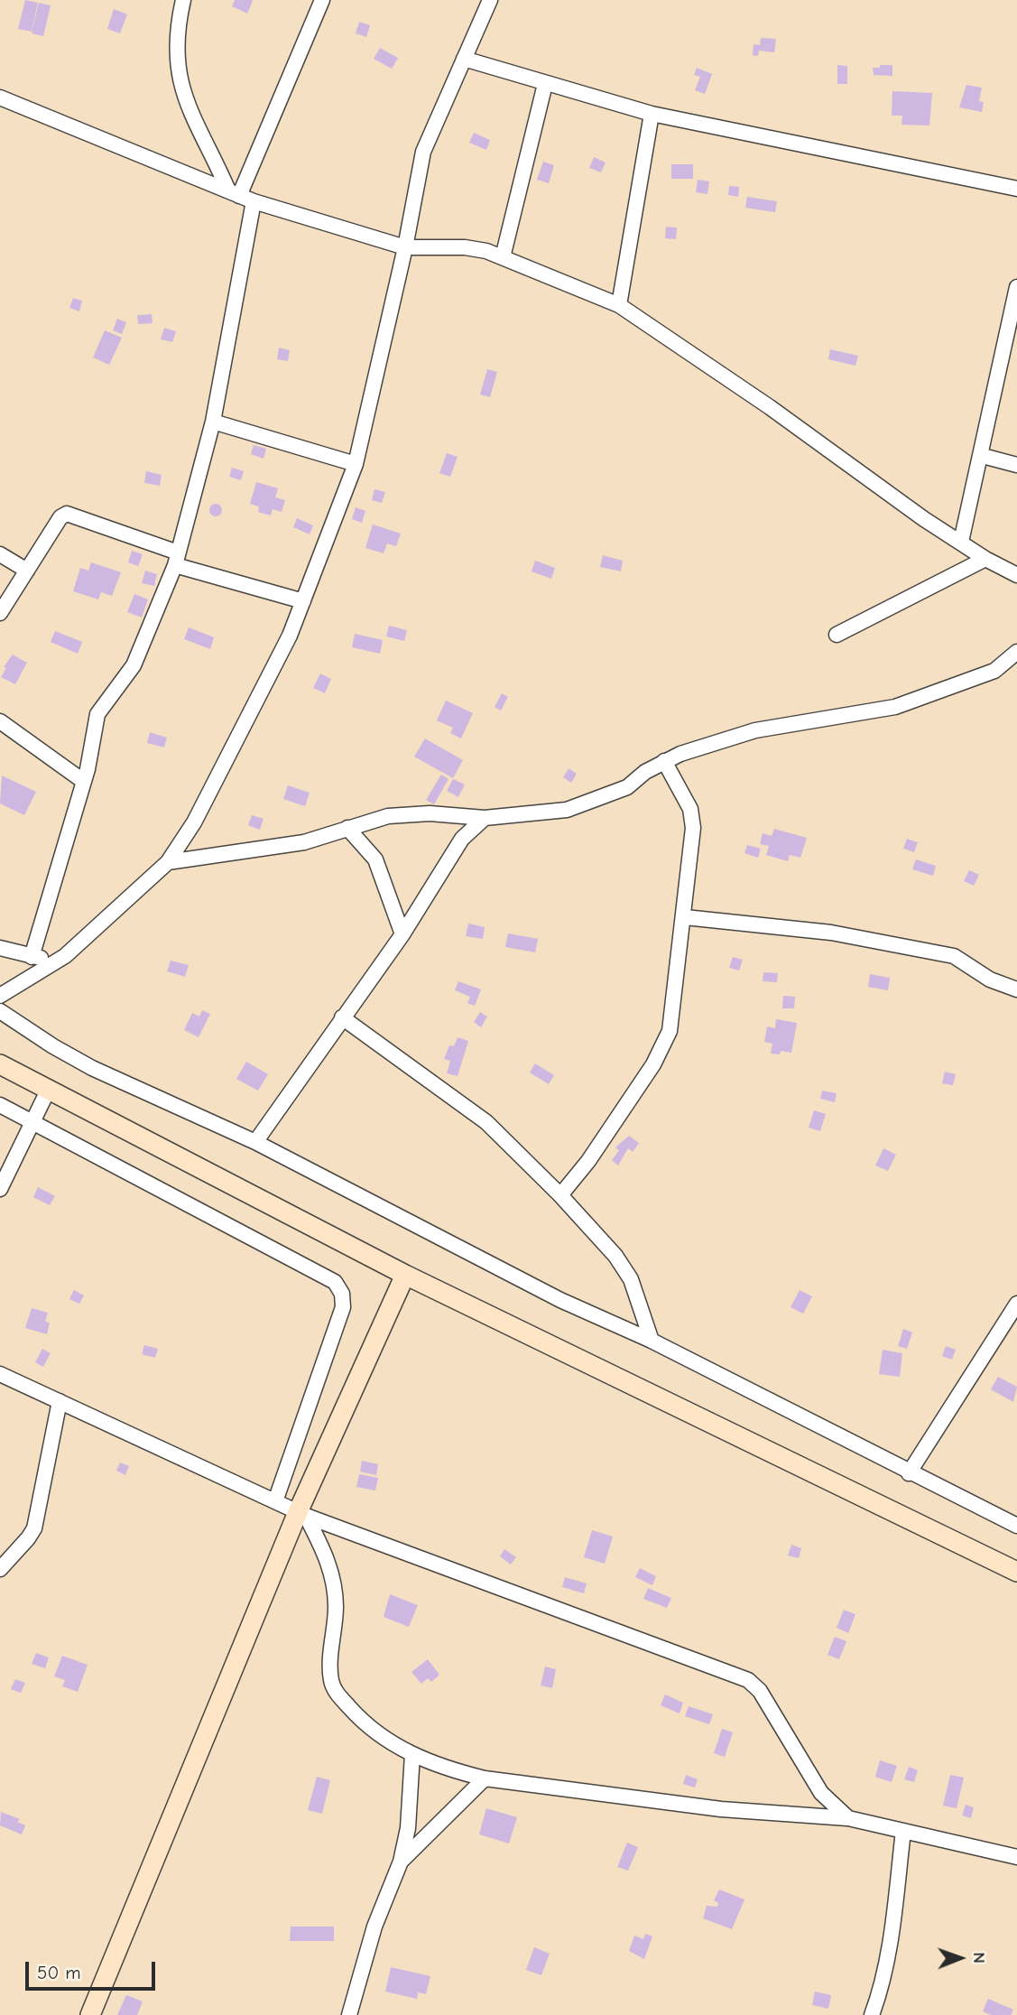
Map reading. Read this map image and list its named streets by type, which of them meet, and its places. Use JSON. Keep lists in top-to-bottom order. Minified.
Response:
{"scale_bar":"50 m","north":"right"}
